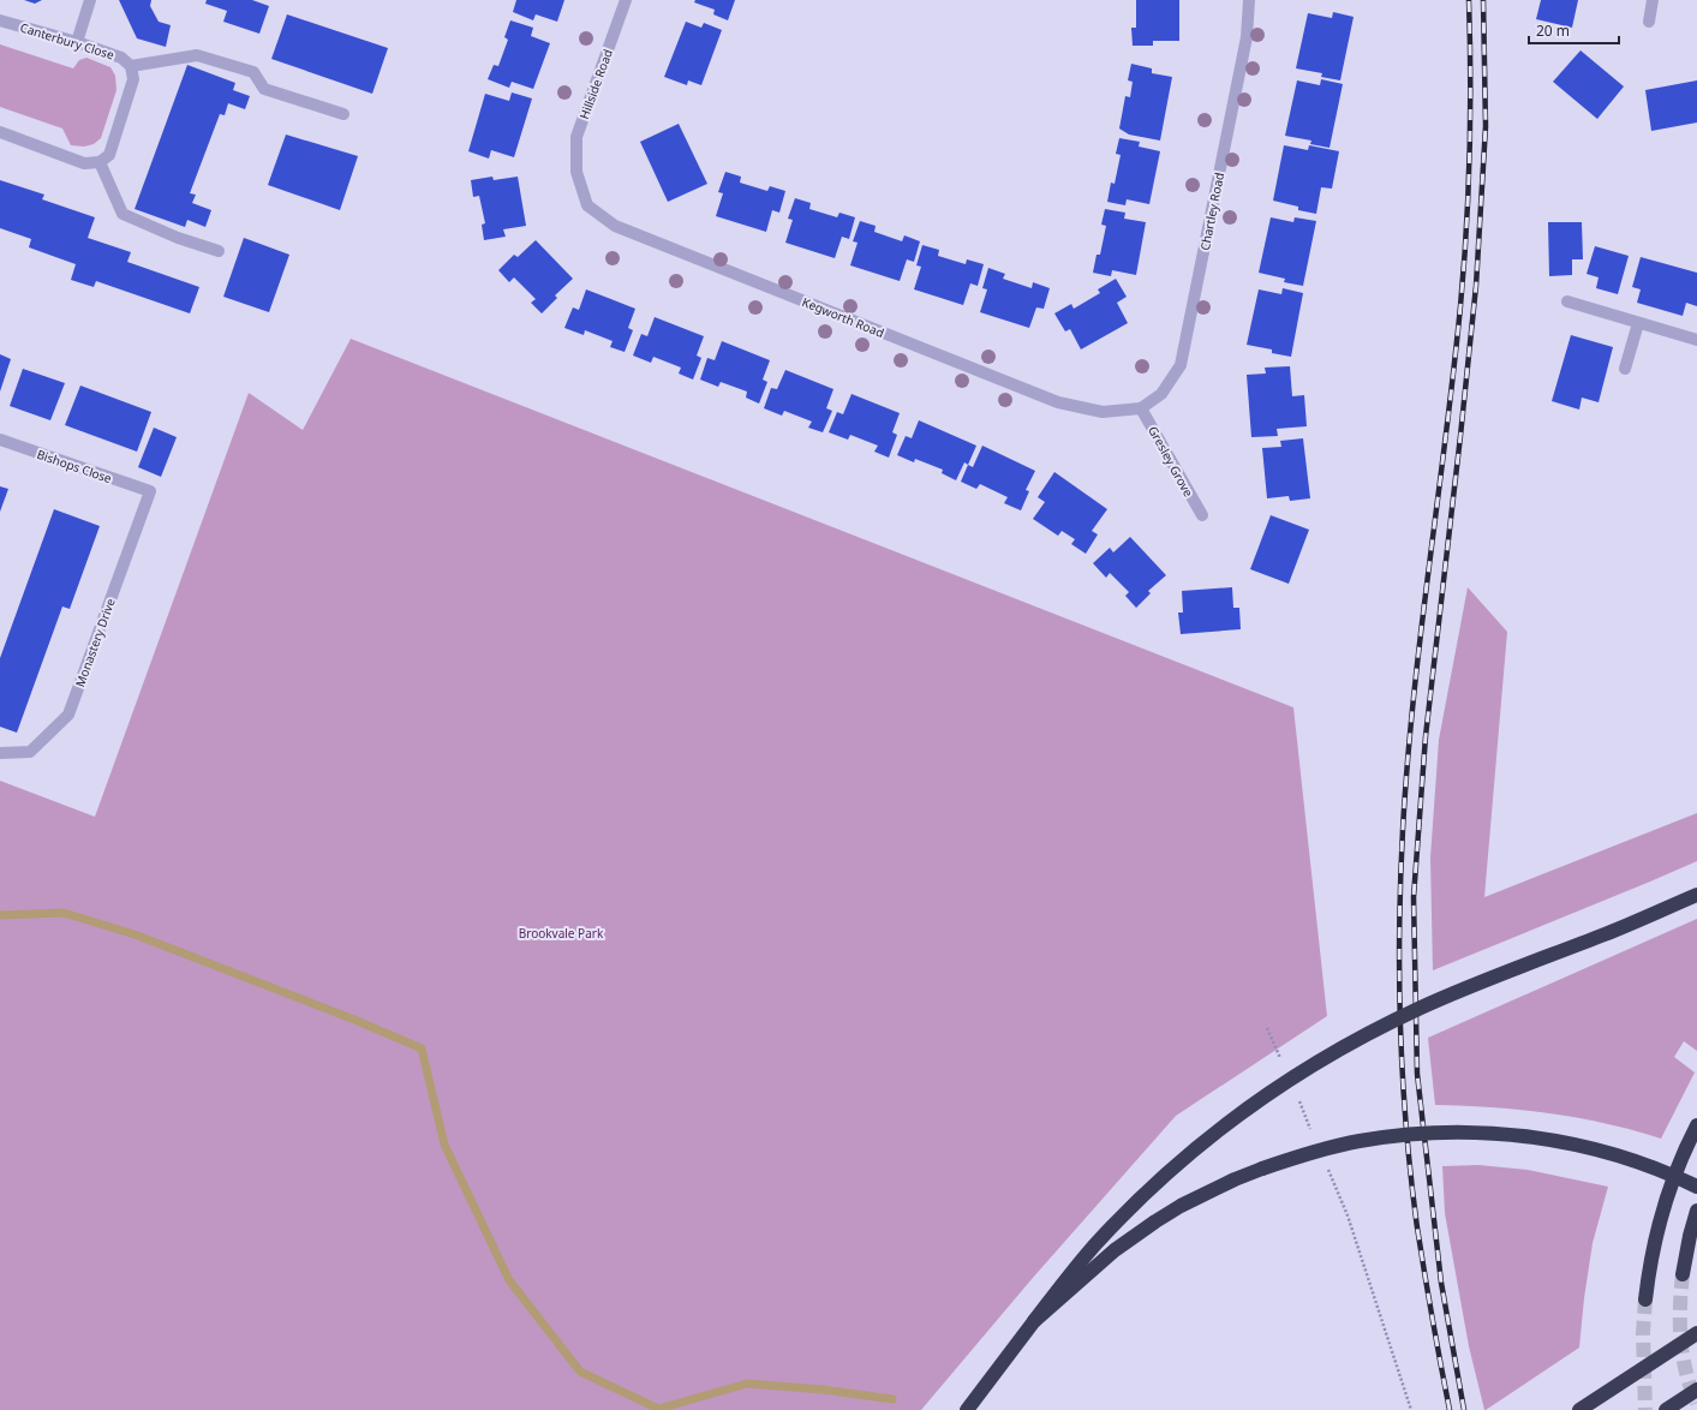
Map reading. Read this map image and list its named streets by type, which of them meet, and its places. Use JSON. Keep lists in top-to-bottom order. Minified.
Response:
{"streets":{"street":["Canterbury Close","Hillside Road","Chartley Road","Kegworth Road","Gresley Grove","Bishops Close","Monastery Drive"]},"crossings":[["Hillside Road","Kegworth Road"],["Chartley Road","Kegworth Road"],["Chartley Road","Gresley Grove"],["Kegworth Road","Gresley Grove"],["Bishops Close","Monastery Drive"]],"parks":["Brookvale Park"],"scale_bar":"20 m"}
